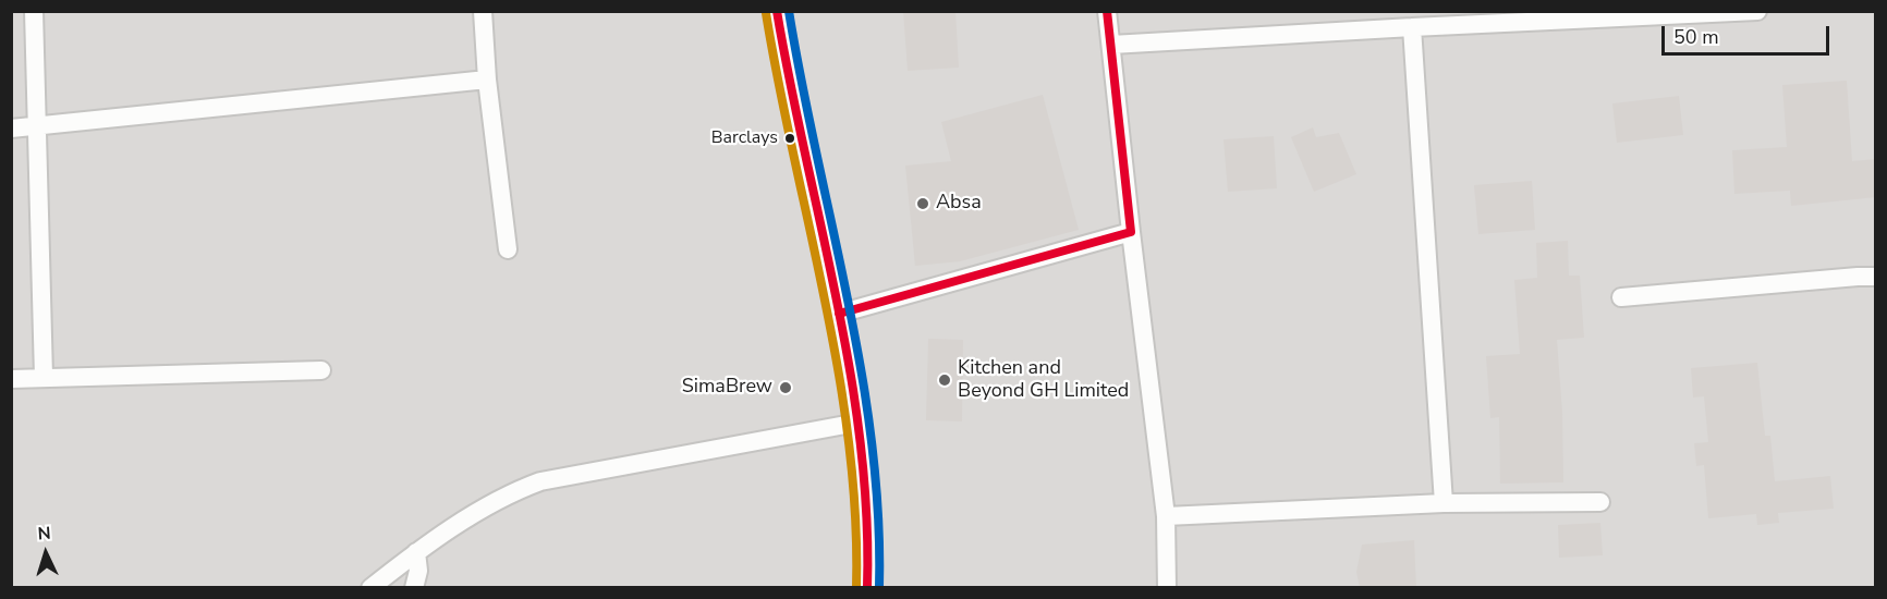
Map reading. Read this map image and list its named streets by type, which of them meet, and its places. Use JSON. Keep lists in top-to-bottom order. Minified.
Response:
{"places":["Barclays","Absa","Kitchen and Beyond GH Limited","SimaBrew"],"scale_bar":"50 m","north":"top"}
